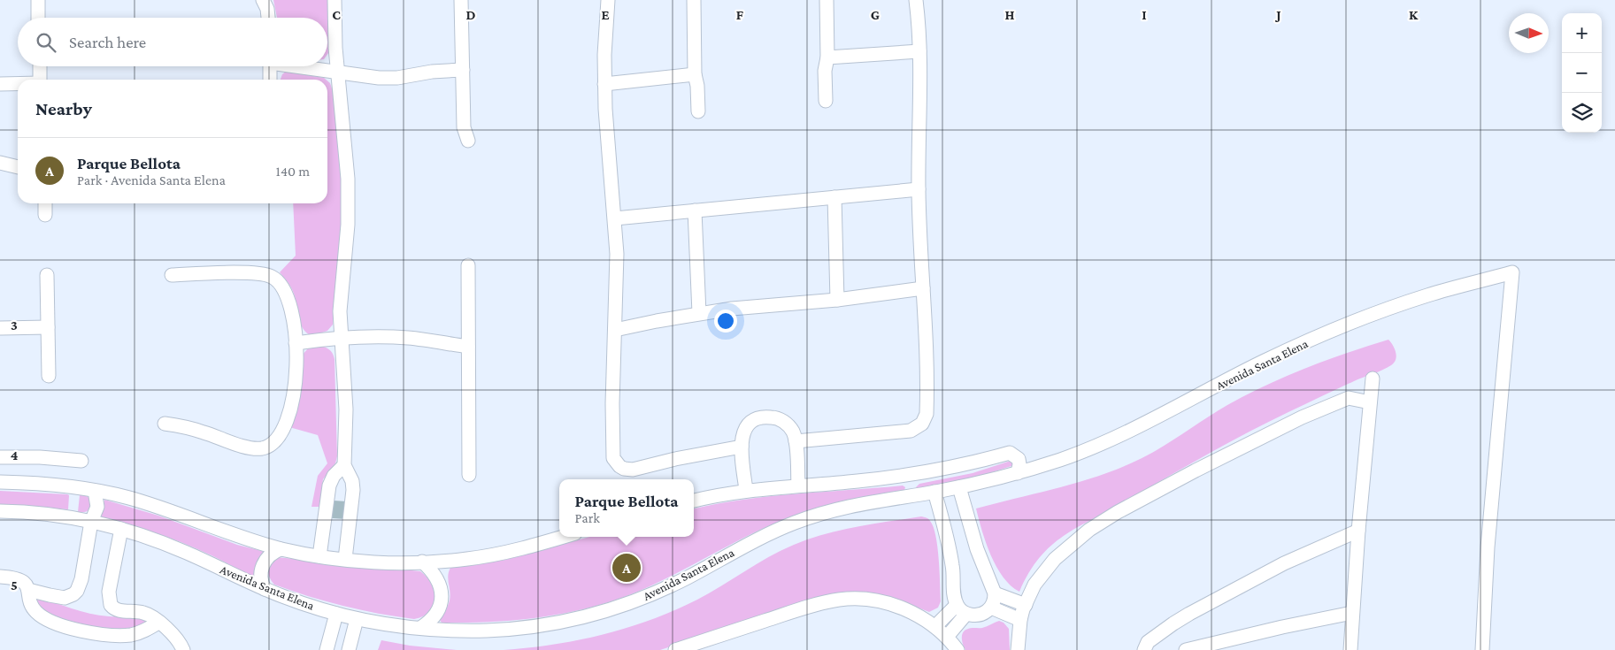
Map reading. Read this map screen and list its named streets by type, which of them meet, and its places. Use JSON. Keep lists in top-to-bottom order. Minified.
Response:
{"streets":{"street":["Avenida Santa Elena"]},"north":"right","page":{"map_buttons":["+","−"],"search":"Search here","heading":"Nearby","list":[{"mark":"A","name":"Parque Bellota","note":"Park · Avenida Santa Elena","value":"140 m"}],"popup":["Parque Bellota","Park"],"pins":"A"},"grid":{"columns":["C","D","E","F","G","H","I","J","K"],"rows":["3","4","5"]}}
